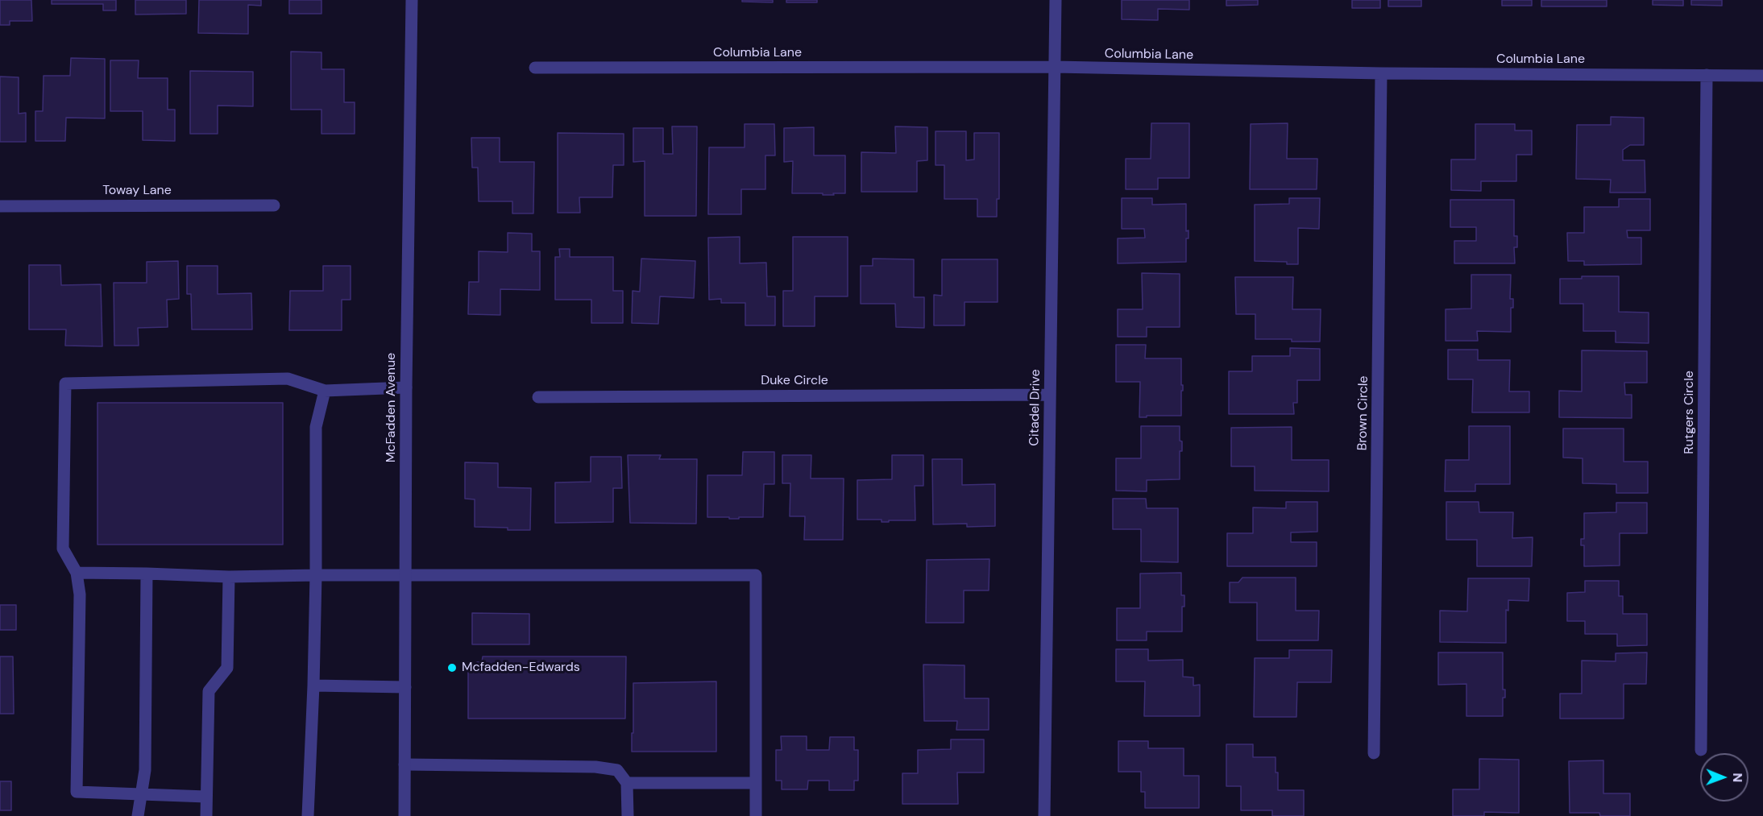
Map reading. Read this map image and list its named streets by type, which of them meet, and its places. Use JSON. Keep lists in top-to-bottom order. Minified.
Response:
{"streets":{"street":["Columbia Lane","Toway Lane","Duke Circle","McFadden Avenue","Citadel Drive","Rutgers Circle","Brown Circle"]},"crossings":[["Columbia Lane","Citadel Drive"],["Columbia Lane","Rutgers Circle"],["Columbia Lane","Brown Circle"],["Duke Circle","Citadel Drive"]],"places":["Mcfadden-Edwards"],"north":"right"}
